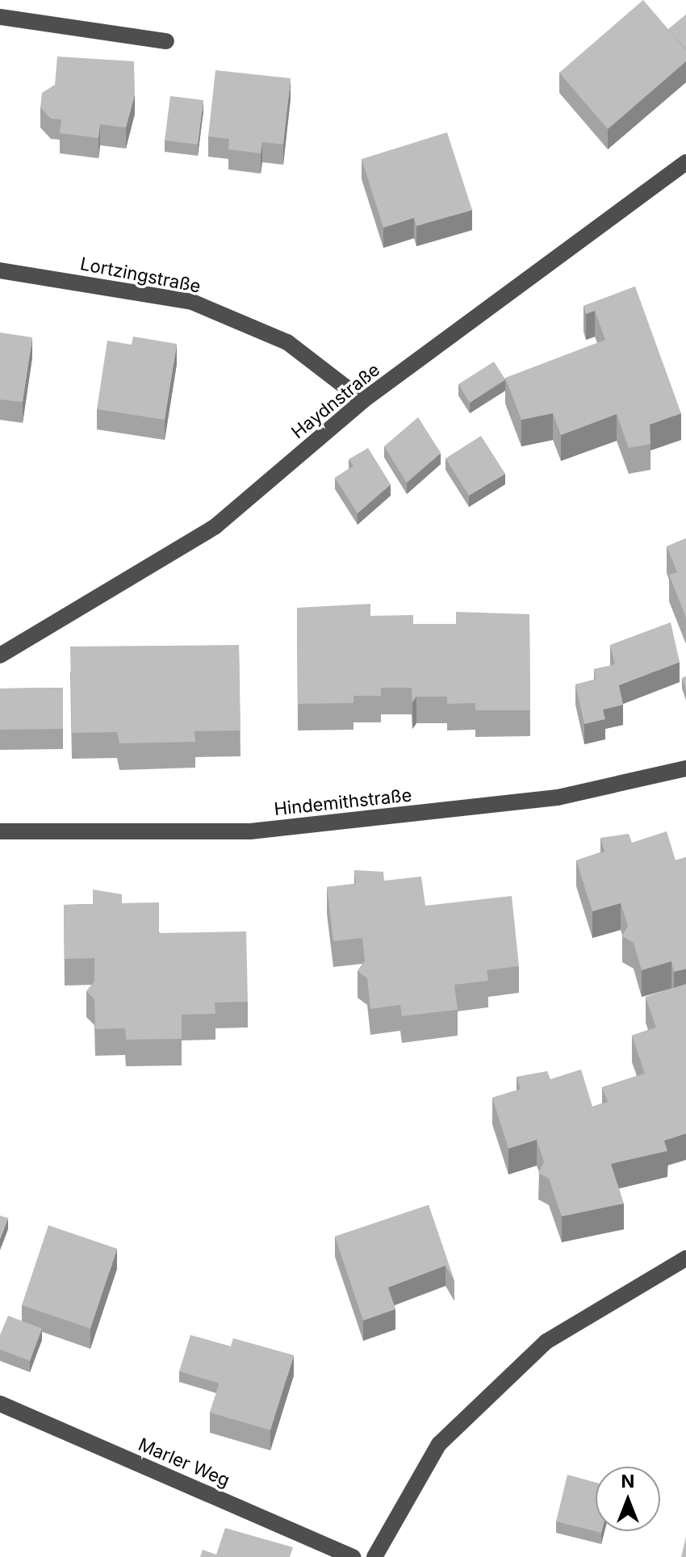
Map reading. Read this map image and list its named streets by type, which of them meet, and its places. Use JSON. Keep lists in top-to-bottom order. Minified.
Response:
{"streets":{"street":["Lortzingstraße","Haydnstraße","Hindemithstraße","Marler Weg"]},"crossings":[["Lortzingstraße","Haydnstraße"]],"north":"top"}
